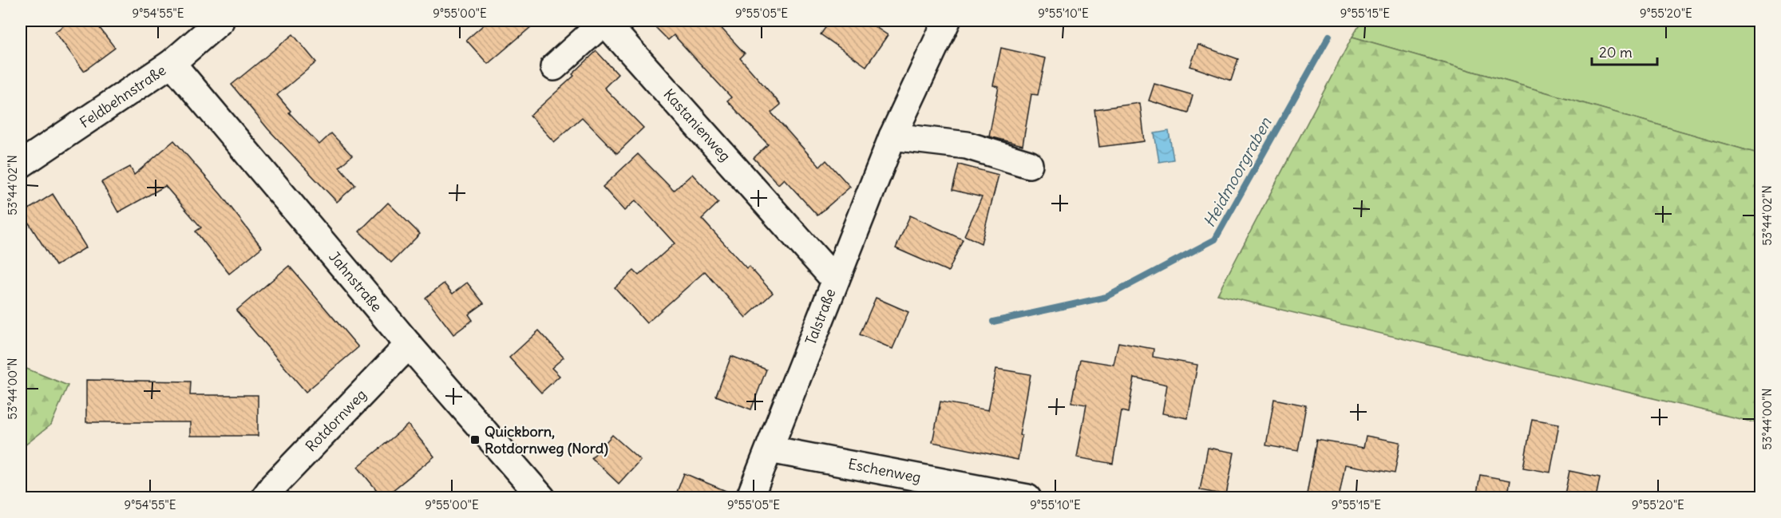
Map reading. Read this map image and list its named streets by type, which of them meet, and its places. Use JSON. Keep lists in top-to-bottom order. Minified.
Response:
{"streets":{"street":["Feldbehnstraße","Kastanienweg","Jahnstraße","Talstraße","Rotdornweg","Eschenweg"]},"crossings":[["Feldbehnstraße","Jahnstraße"],["Kastanienweg","Talstraße"],["Jahnstraße","Rotdornweg"],["Talstraße","Eschenweg"]],"water":["Heidmoorgraben"],"places":{"transit":["Quickborn, Rotdornweg (Nord)"]},"scale_bar":"20 m","coordinates":["9°54'55\"E","9°55'00\"E","9°55'05\"E","9°55'10\"E","9°55'15\"E","9°55'20\"E","53°44'02\"N","53°44'00\"N"]}
